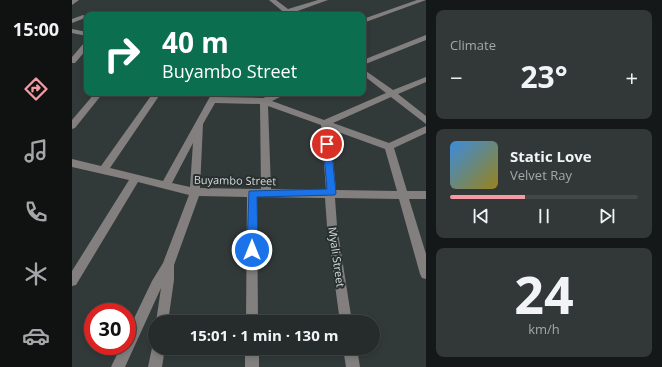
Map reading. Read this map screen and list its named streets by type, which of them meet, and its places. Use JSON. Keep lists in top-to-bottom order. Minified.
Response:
{"streets":{"street":["Buyambo Street","Myali Street"]},"crossings":[["Buyambo Street","Myali Street"]],"page":{"tabs":"15:00","tile":["Climate",["24","km/h"]],"turn":["40 m","Buyambo Street"],"heat":["−","23°","+"],"song":["Static Love","Velvet Ray"],"limit":"30","trip":"15:01 · 1 min · 130 m"}}
